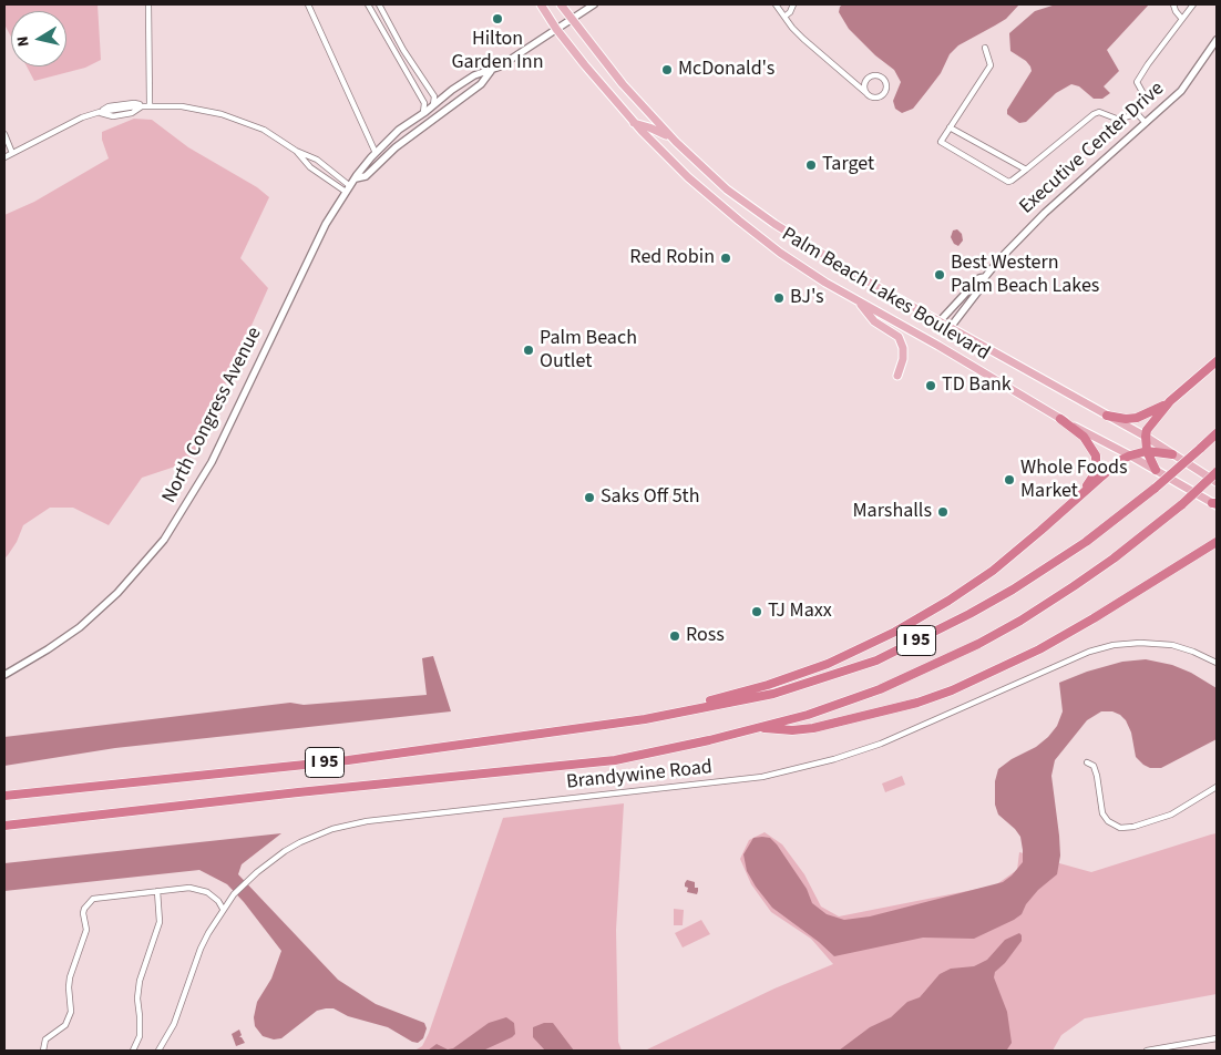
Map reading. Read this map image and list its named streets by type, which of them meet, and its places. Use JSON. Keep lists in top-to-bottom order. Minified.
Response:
{"streets":{"highway":["I 95"],"main road":["Palm Beach Lakes Boulevard"],"street":["Executive Center Drive","North Congress Avenue","Brandywine Road"]},"crossings":[["Executive Center Drive","Palm Beach Lakes Boulevard"],["Palm Beach Lakes Boulevard","North Congress Avenue"]],"places":["Hilton Garden Inn","McDonald's","Target","Red Robin","Best Western Palm Beach Lakes","BJ's","Palm Beach Outlet","TD Bank","Whole Foods Market","Saks Off 5th","Marshalls","TJ Maxx","Ross"],"north":"left"}
